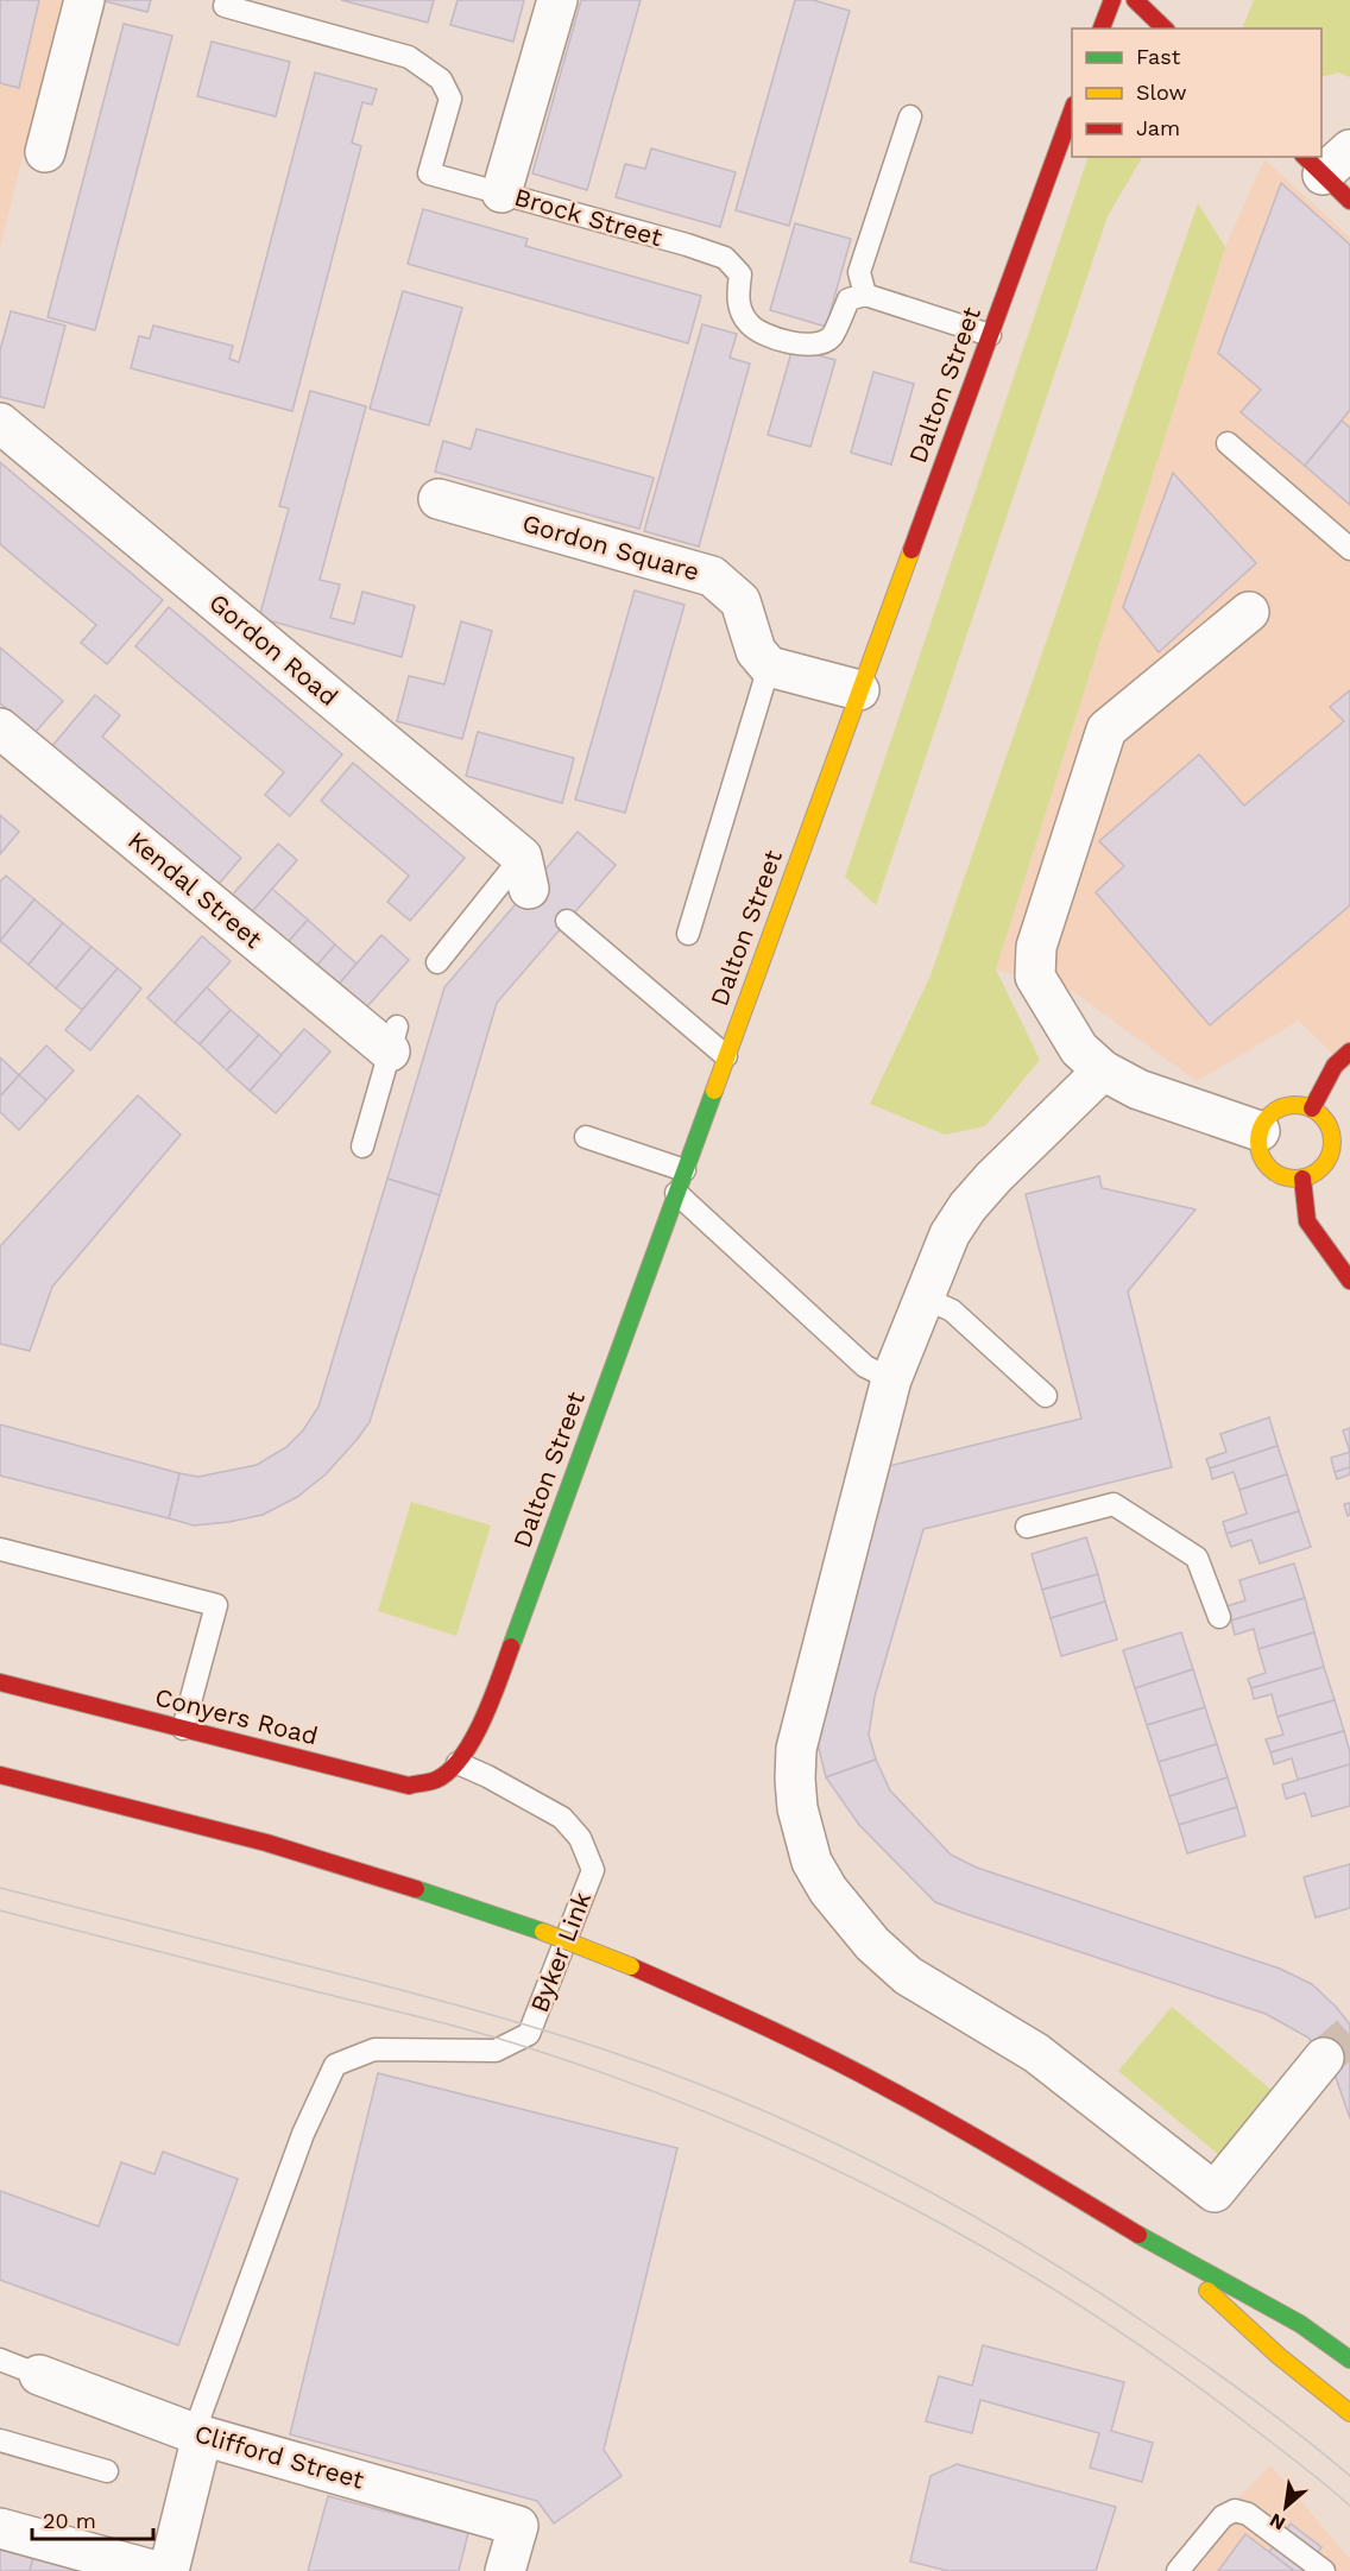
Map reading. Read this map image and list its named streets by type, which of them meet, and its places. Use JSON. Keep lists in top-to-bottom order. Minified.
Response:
{"streets":{"street":["Dalton Street","Gordon Square","Gordon Road","Kendal Street","Conyers Road","Clifford Street"],"lane":["Brock Street","Byker Link"]},"crossings":[["Dalton Street","Conyers Road"],["Dalton Street","Byker Link"],["Conyers Road","Byker Link"],["Byker Link","Clifford Street"]],"legend":["Fast","Slow","Jam"],"scale_bar":"20 m","north":"bottom left"}
